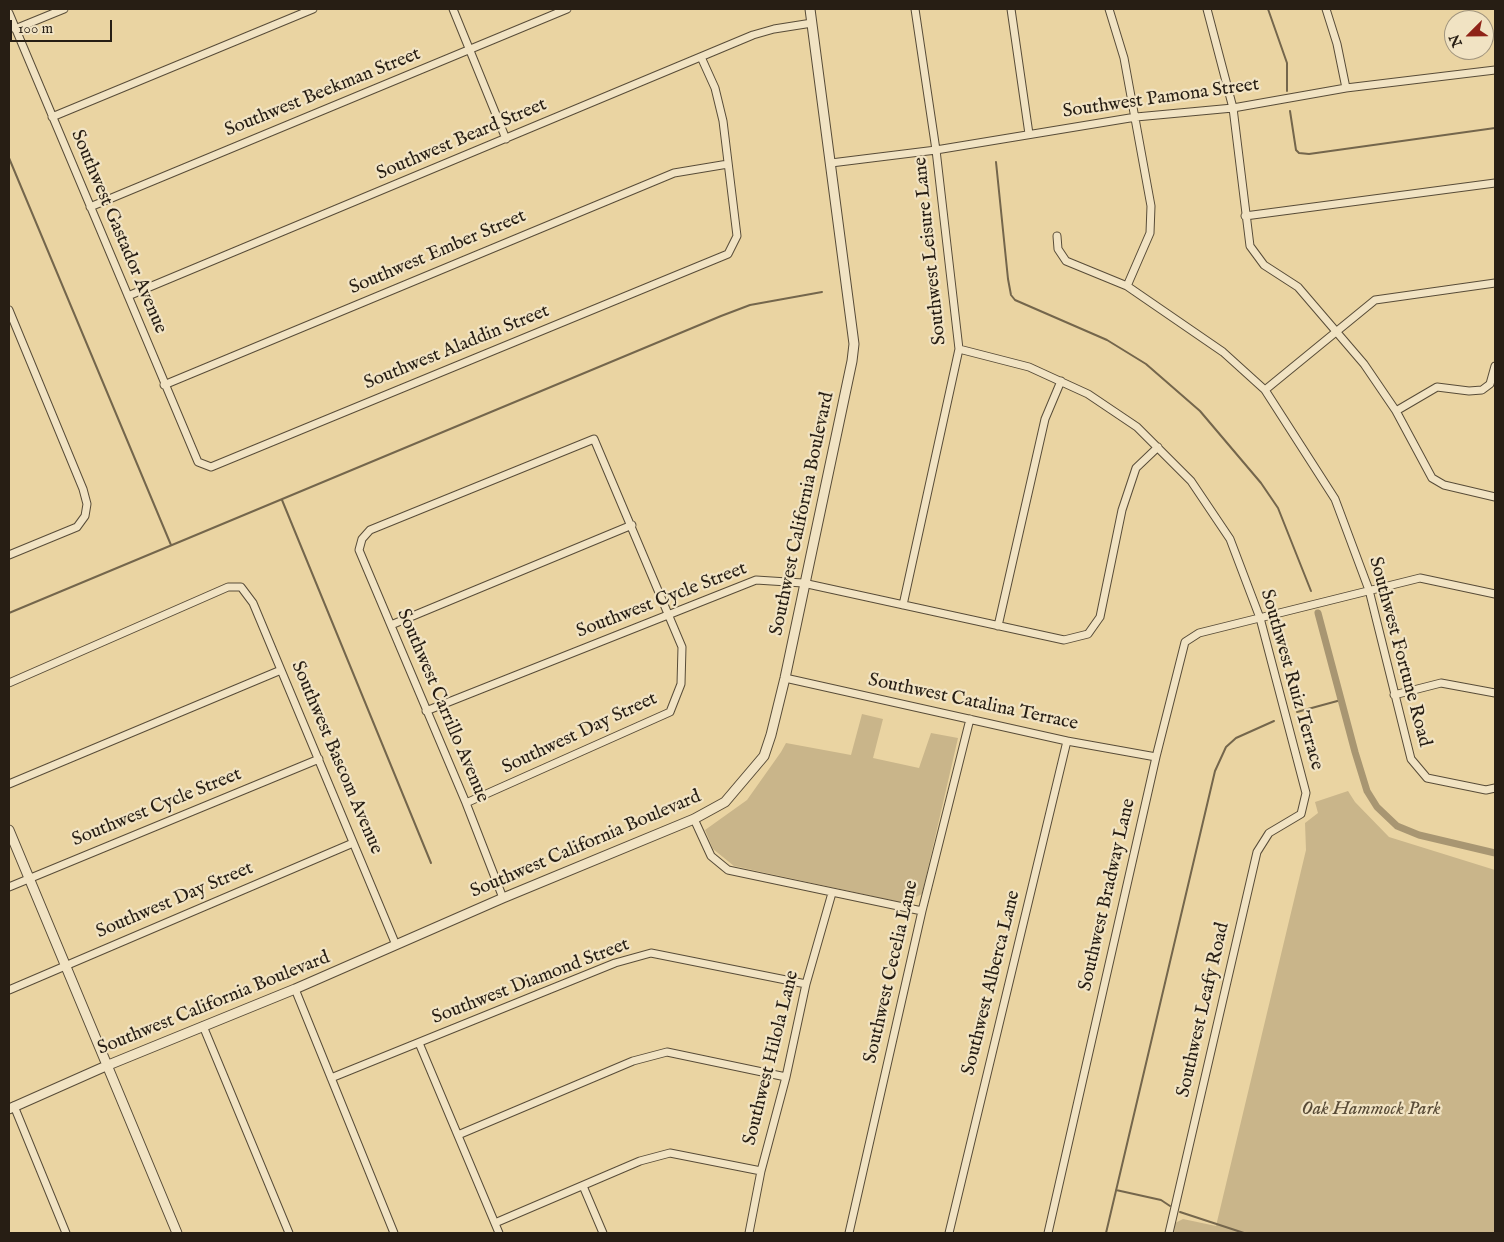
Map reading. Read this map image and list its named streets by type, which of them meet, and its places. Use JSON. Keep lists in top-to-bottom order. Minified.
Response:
{"streets":{"street":["Southwest Beekman Street","Southwest Pamona Street","Southwest Beard Street","Southwest Gastador Avenue","Southwest Leisure Lane","Southwest Ember Street","Southwest Aladdin Street","Southwest California Boulevard","Southwest Cycle Street","Southwest Fortune Road","Southwest Ruiz Terrace","Southwest Catalina Terrace","Southwest Carrillo Avenue","Southwest Day Street","Southwest Bascom Avenue","Southwest Bradway Lane","Southwest Cecelia Lane","Southwest Diamond Street","Southwest Alberca Lane","Southwest Leafy Road","Southwest Hilola Lane"]},"crossings":[["Southwest Beekman Street","Southwest Gastador Avenue"],["Southwest Pamona Street","Southwest Leisure Lane"],["Southwest Pamona Street","Southwest California Boulevard"],["Southwest Beard Street","Southwest Gastador Avenue"],["Southwest Beard Street","Southwest California Boulevard"],["Southwest Gastador Avenue","Southwest Ember Street"],["Southwest Gastador Avenue","Southwest Aladdin Street"],["Southwest Leisure Lane","Southwest Cycle Street"],["Southwest Leisure Lane","Southwest Ruiz Terrace"],["Southwest Ember Street","Southwest Aladdin Street"],["Southwest California Boulevard","Southwest Cycle Street"],["Southwest California Boulevard","Southwest Catalina Terrace"],["Southwest California Boulevard","Southwest Carrillo Avenue"],["Southwest California Boulevard","Southwest Bascom Avenue"],["Southwest Cycle Street","Southwest Ruiz Terrace"],["Southwest Cycle Street","Southwest Carrillo Avenue"],["Southwest Cycle Street","Southwest Day Street"],["Southwest Cycle Street","Southwest Bascom Avenue"],["Southwest Fortune Road","Southwest Bradway Lane"],["Southwest Ruiz Terrace","Southwest Bradway Lane"],["Southwest Ruiz Terrace","Southwest Leafy Road"],["Southwest Catalina Terrace","Southwest Bradway Lane"],["Southwest Catalina Terrace","Southwest Cecelia Lane"],["Southwest Catalina Terrace","Southwest Alberca Lane"],["Southwest Carrillo Avenue","Southwest Day Street"],["Southwest Day Street","Southwest Bascom Avenue"],["Southwest Diamond Street","Southwest Hilola Lane"]],"parks":["Oak Hammock Park"],"scale_bar":"100 m","north":"bottom left"}
